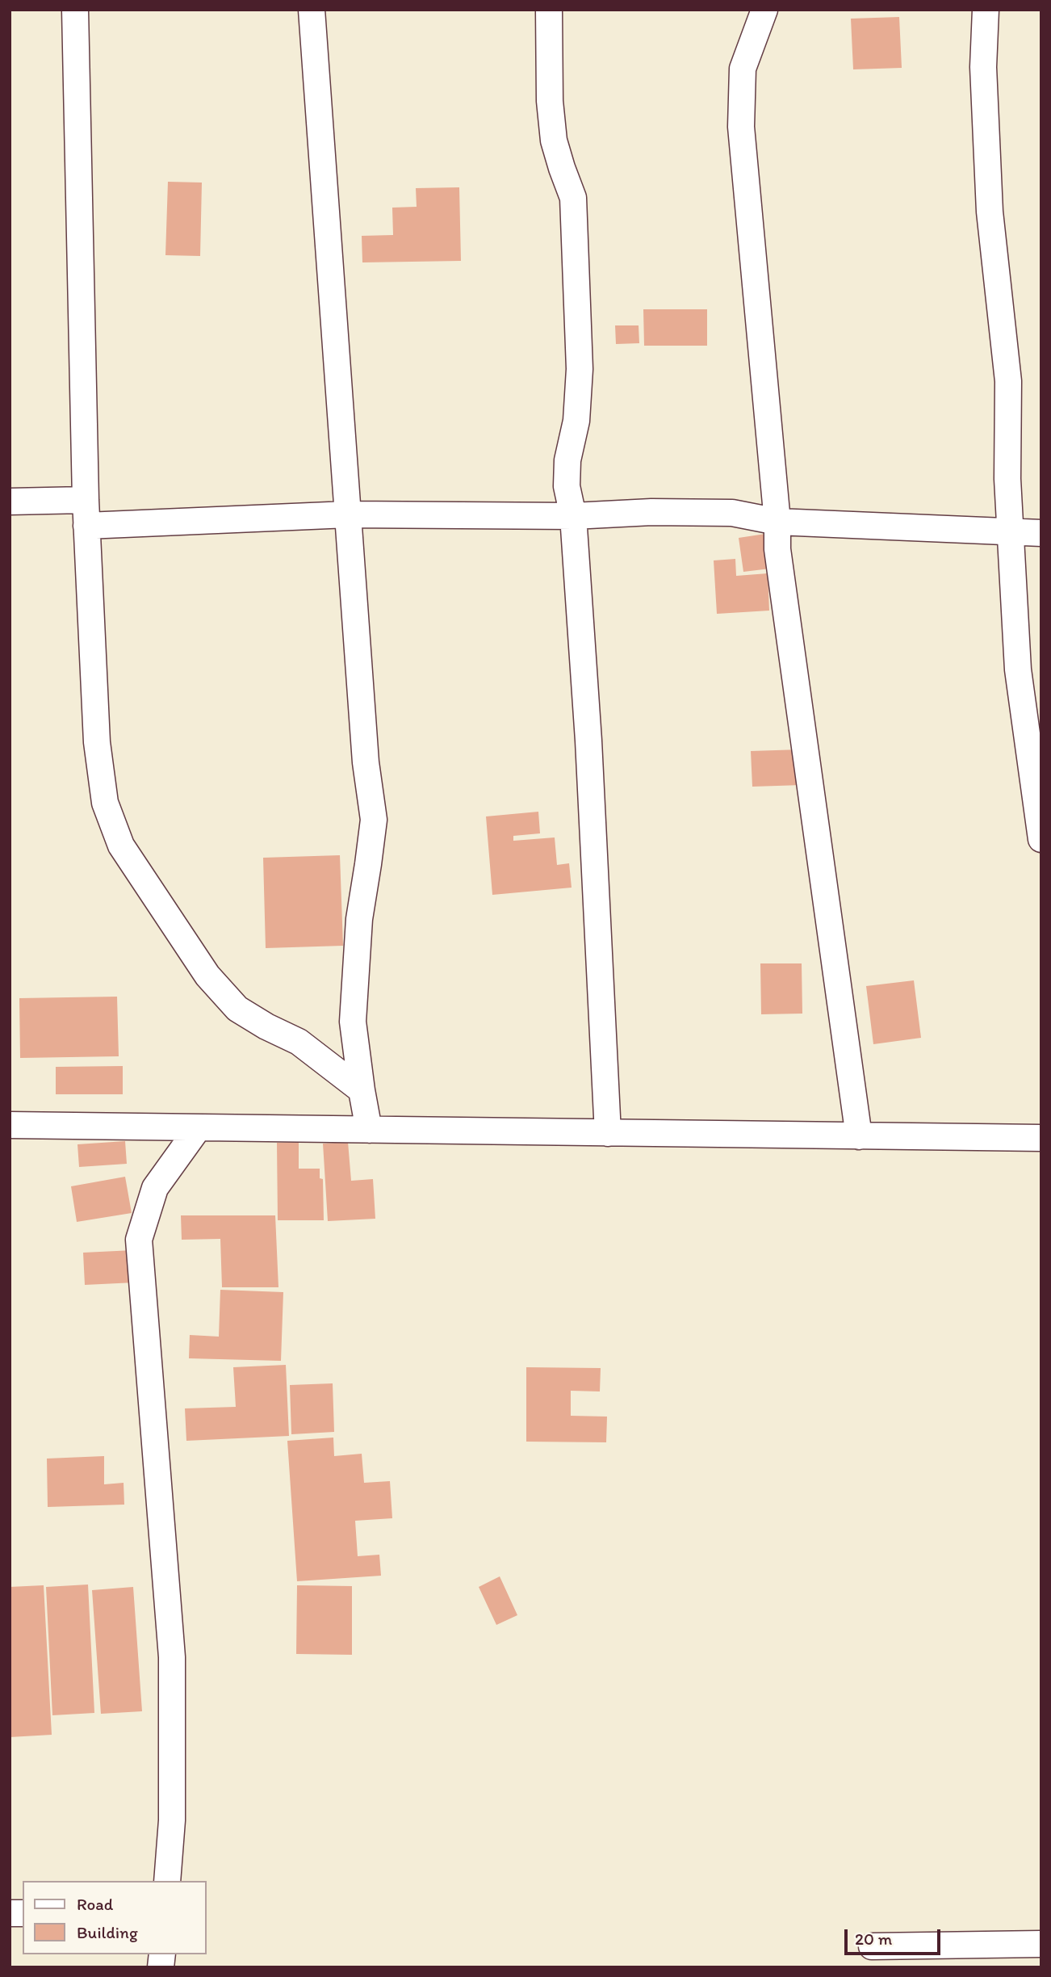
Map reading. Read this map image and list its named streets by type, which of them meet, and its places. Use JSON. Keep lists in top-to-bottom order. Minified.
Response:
{"legend":["Road","Building"],"scale_bar":"20 m"}
